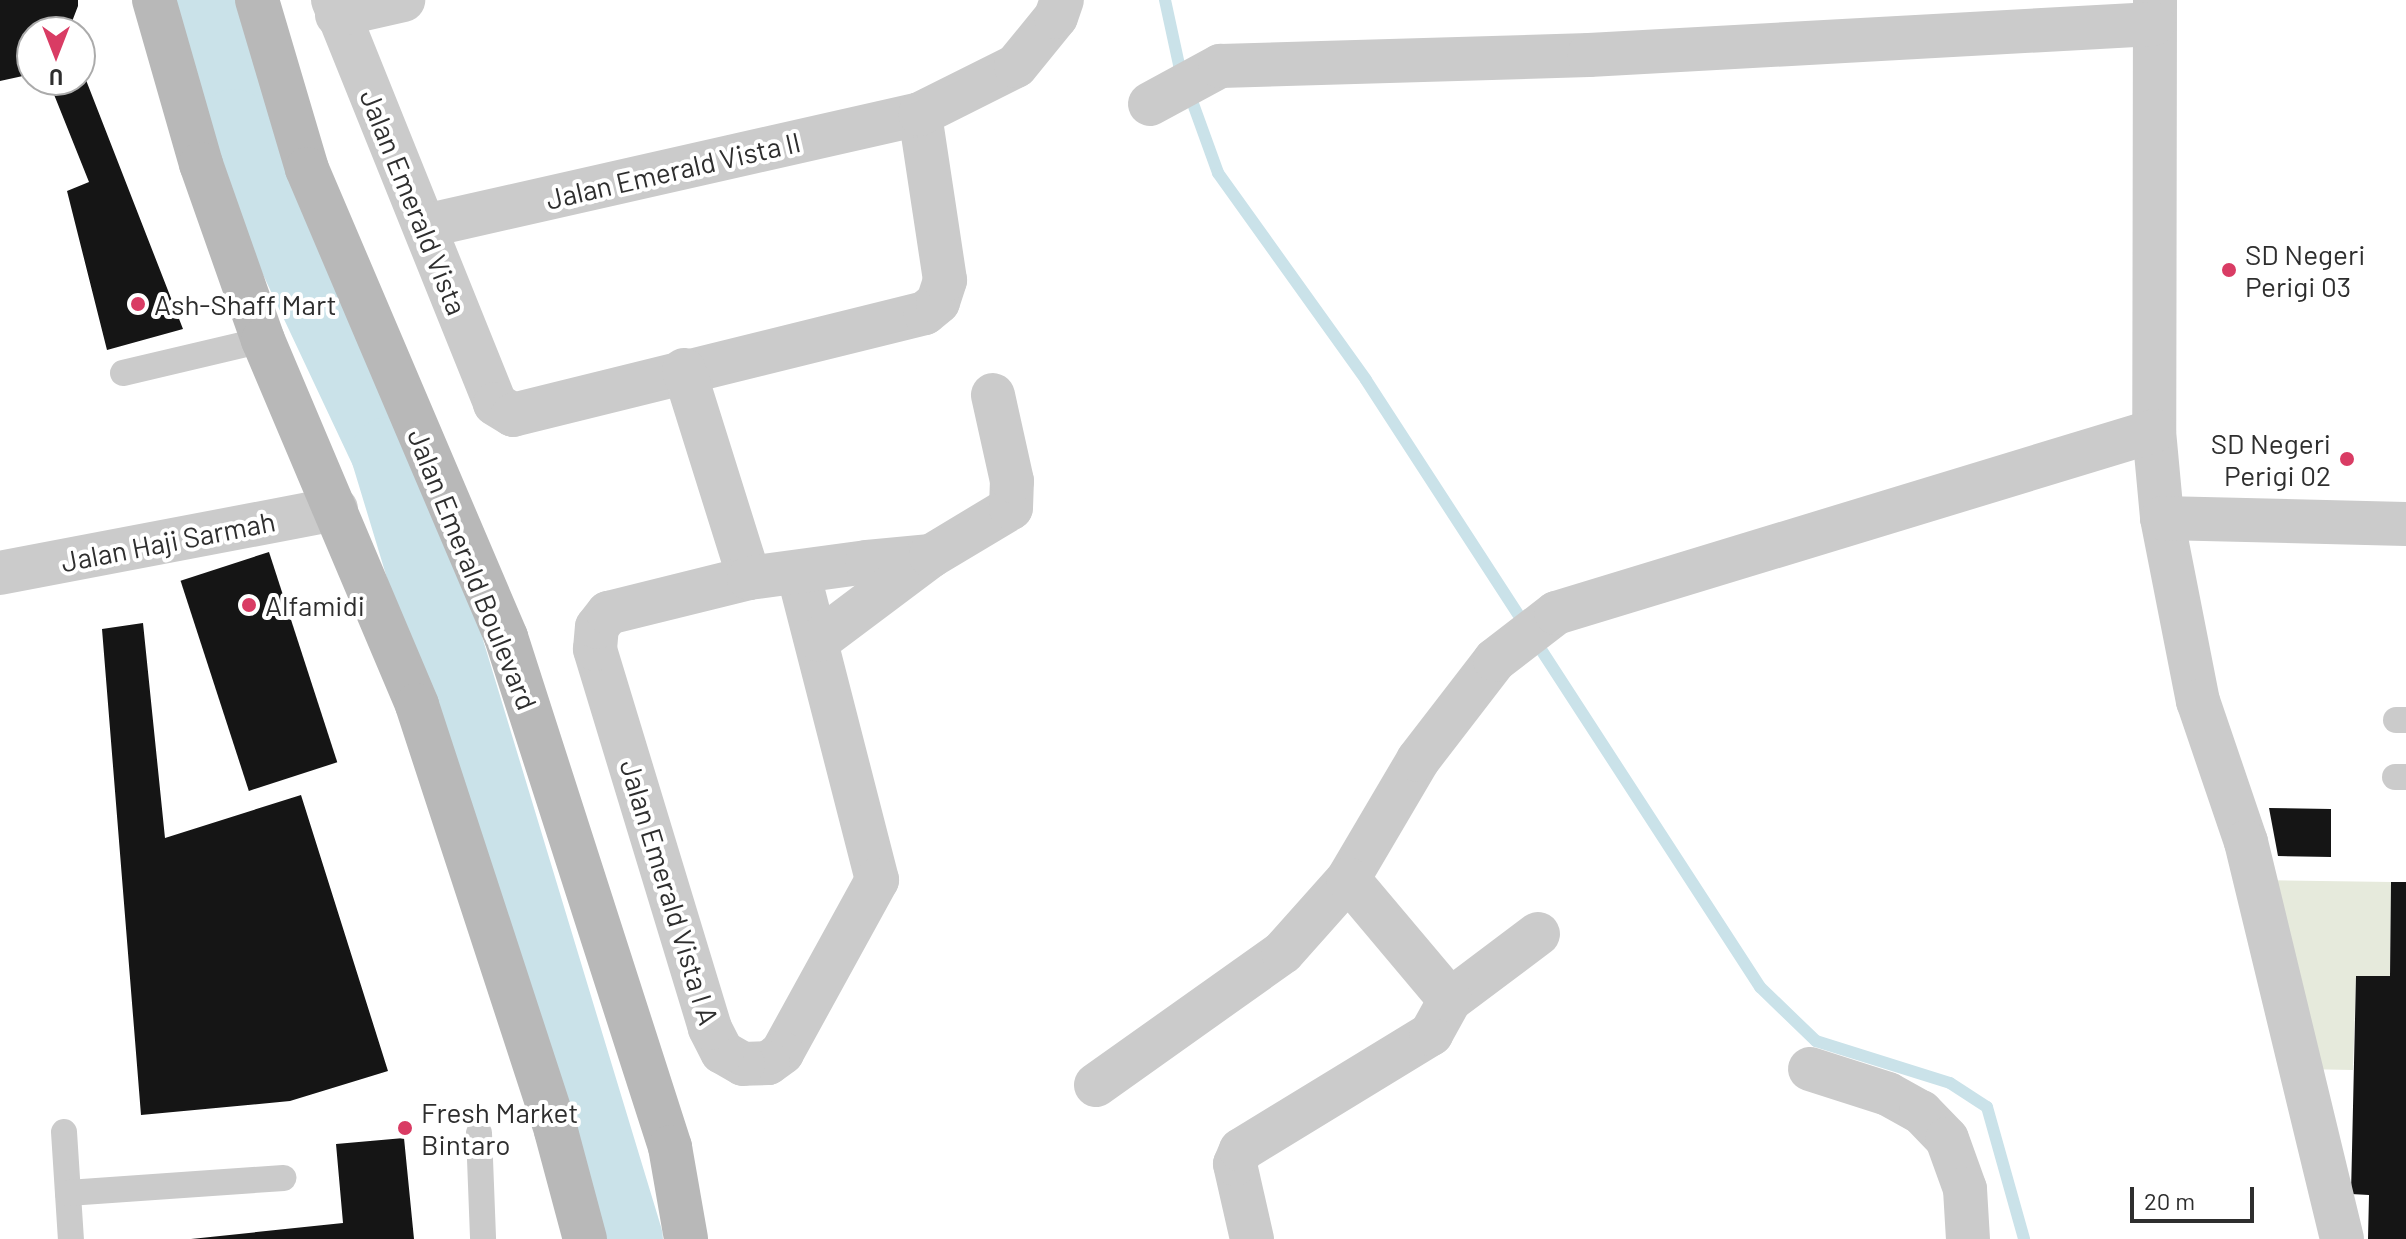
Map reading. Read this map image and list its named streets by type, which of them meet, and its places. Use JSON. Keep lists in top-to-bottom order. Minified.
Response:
{"streets":{"main road":["Jalan Emerald Boulevard"],"street":["Jalan Emerald Vista II","Jalan Emerald Vista","Jalan Haji Sarmah","Jalan Emerald Vista I A"]},"crossings":[["Jalan Emerald Vista II","Jalan Emerald Vista"]],"places":["SD Negeri Perigi 03","Ash-Shaff Mart","SD Negeri Perigi 02","Alfamidi","Fresh Market Bintaro"],"scale_bar":"20 m","north":"bottom"}
